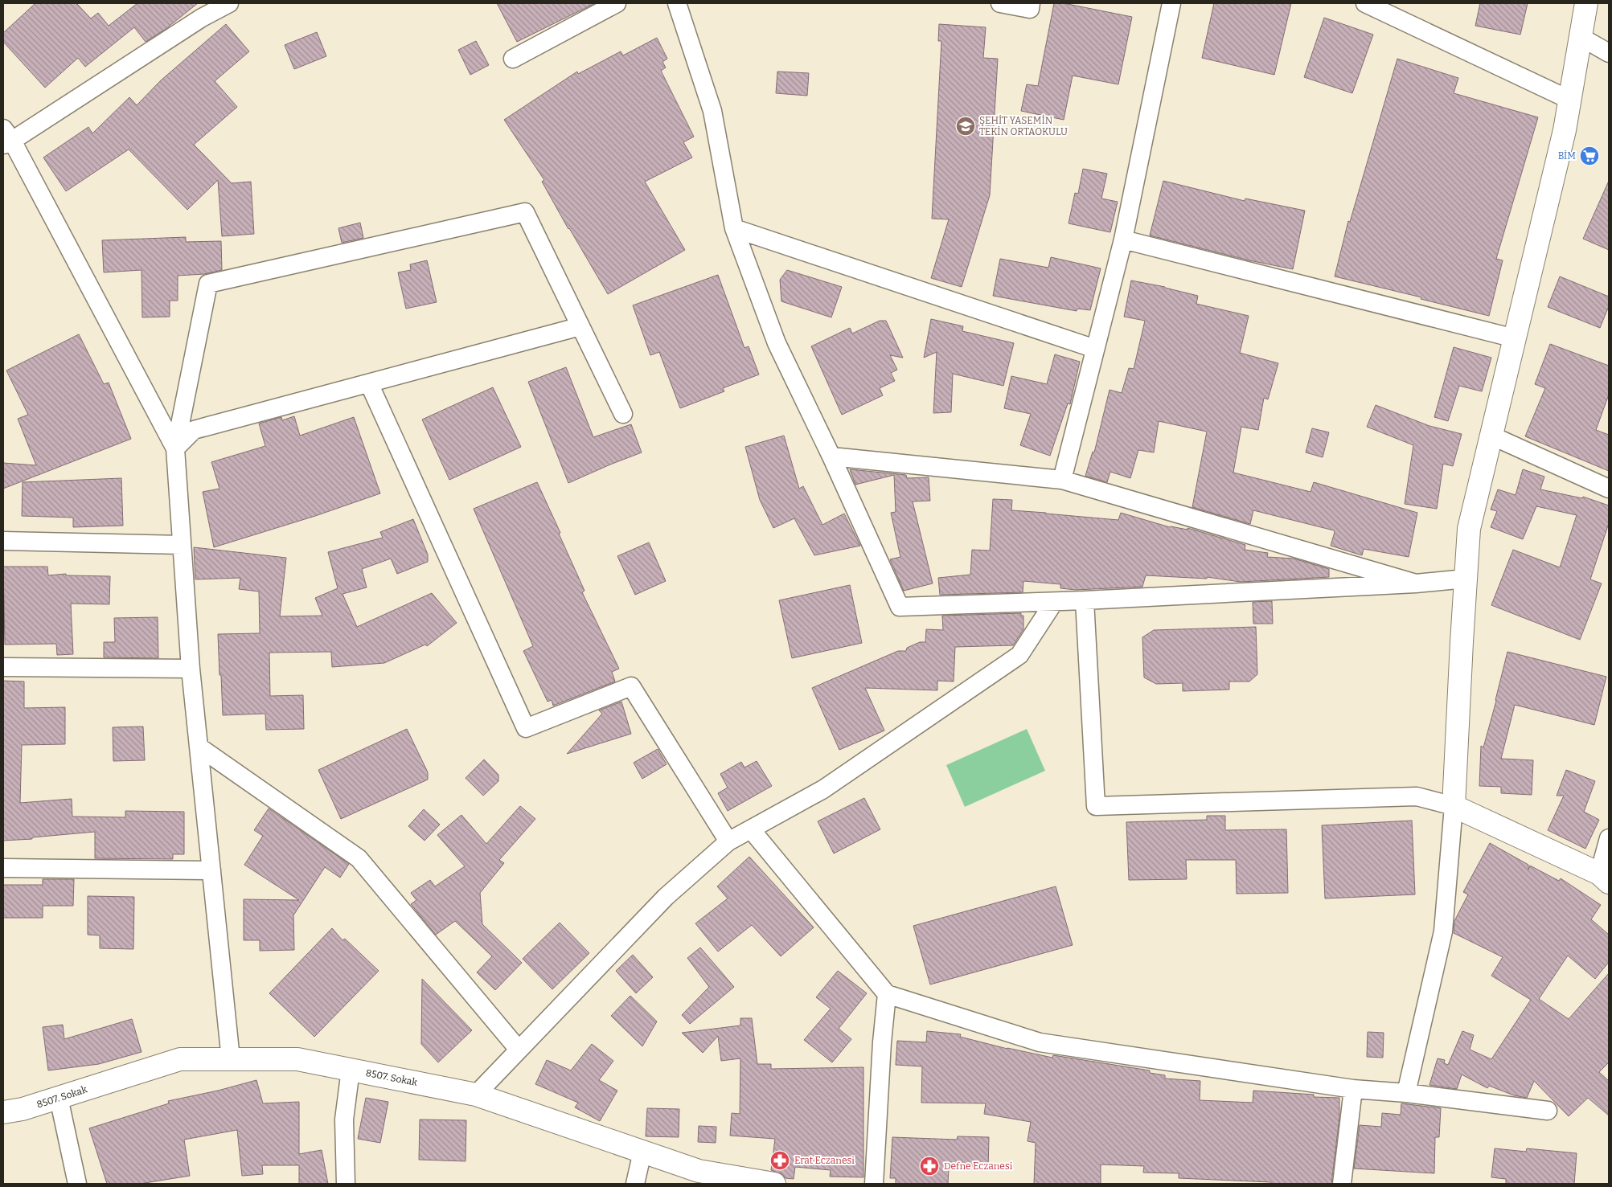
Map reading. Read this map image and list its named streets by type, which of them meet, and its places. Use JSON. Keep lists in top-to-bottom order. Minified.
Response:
{"streets":{"street":["8507. Sokak"]},"places":{"school or university":["ŞEHİT YASEMİN TEKİN ORTAOKULU"],"supermarket":["BİM"],"pharmacy":["Erat Eczanesi","Defne Eczanesi"]}}
